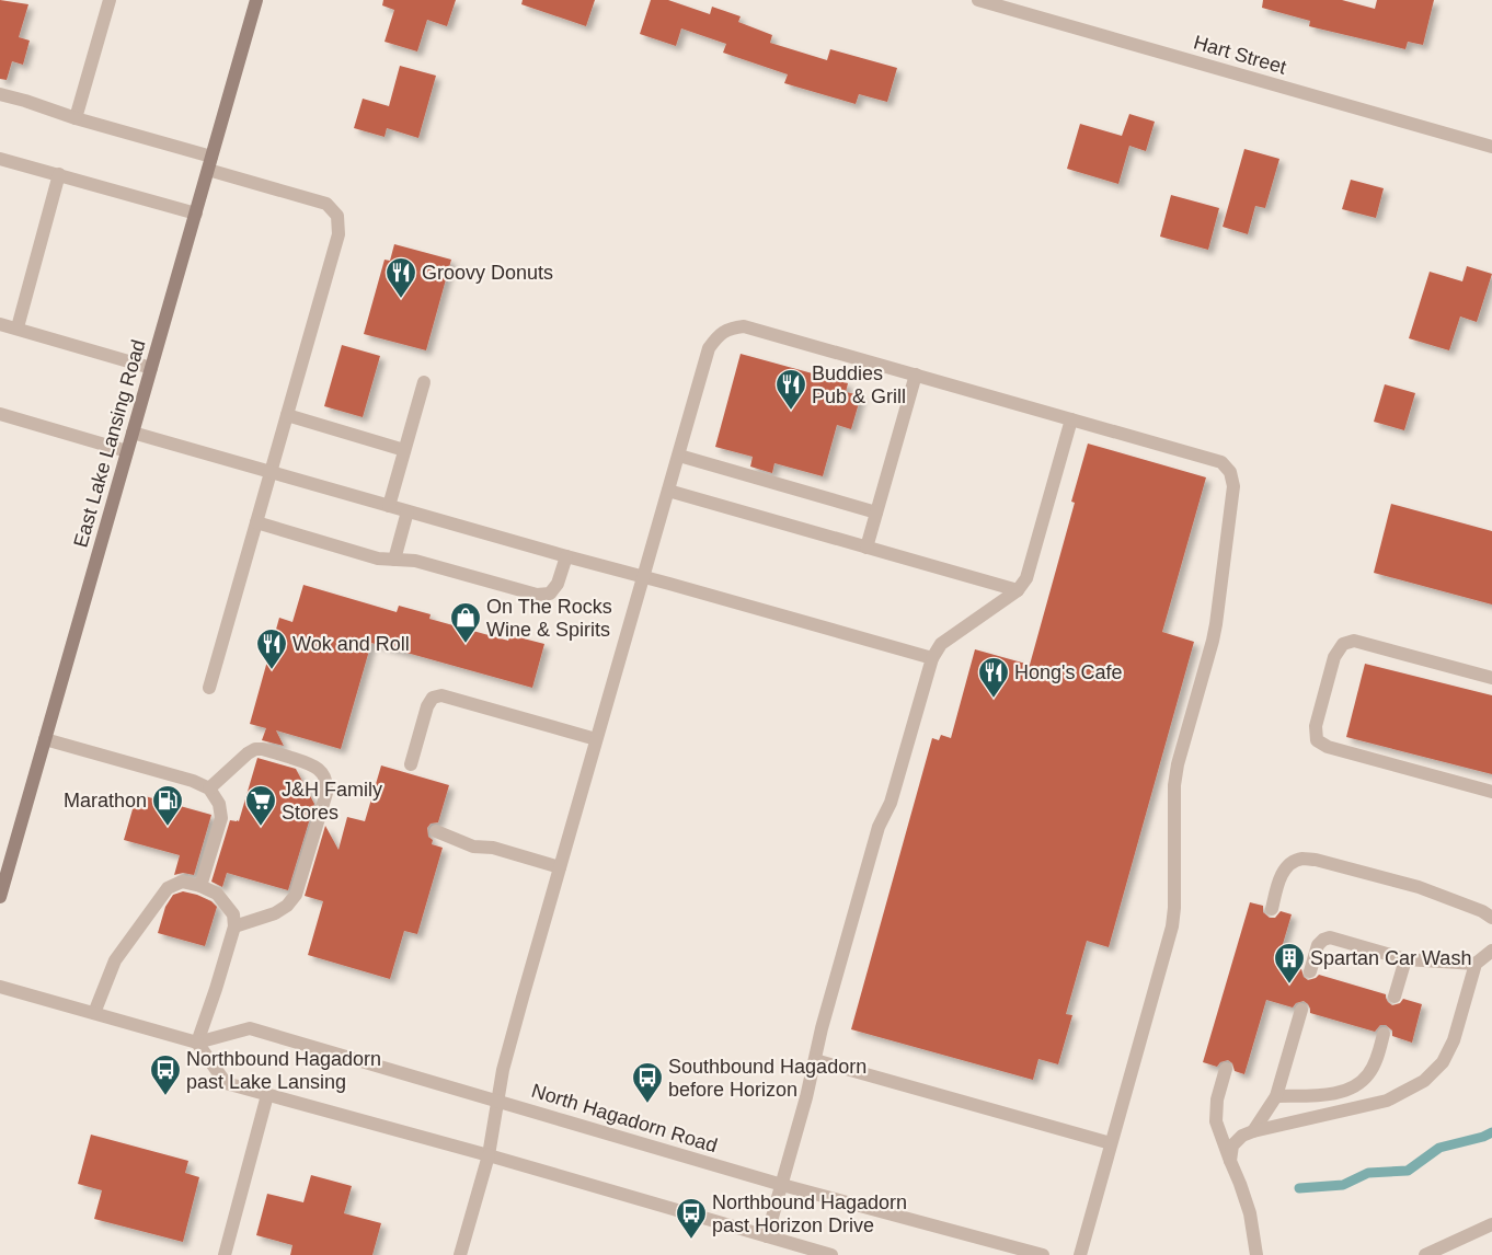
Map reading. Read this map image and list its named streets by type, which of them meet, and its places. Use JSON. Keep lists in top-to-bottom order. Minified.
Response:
{"streets":{"main road":["East Lake Lansing Road"],"street":["Hart Street","North Hagadorn Road"]},"places":{"restaurant":["Groovy Donuts","Buddies Pub & Grill","Wok and Roll","Hong's Cafe"],"shop":["On The Rocks Wine & Spirits"],"fuel station":["Marathon"],"supermarket":["J&H Family Stores"],"building":["Spartan Car Wash"],"bus stop":["Northbound Hagadorn past Lake Lansing","Southbound Hagadorn before Horizon","Northbound Hagadorn past Horizon Drive"]}}
